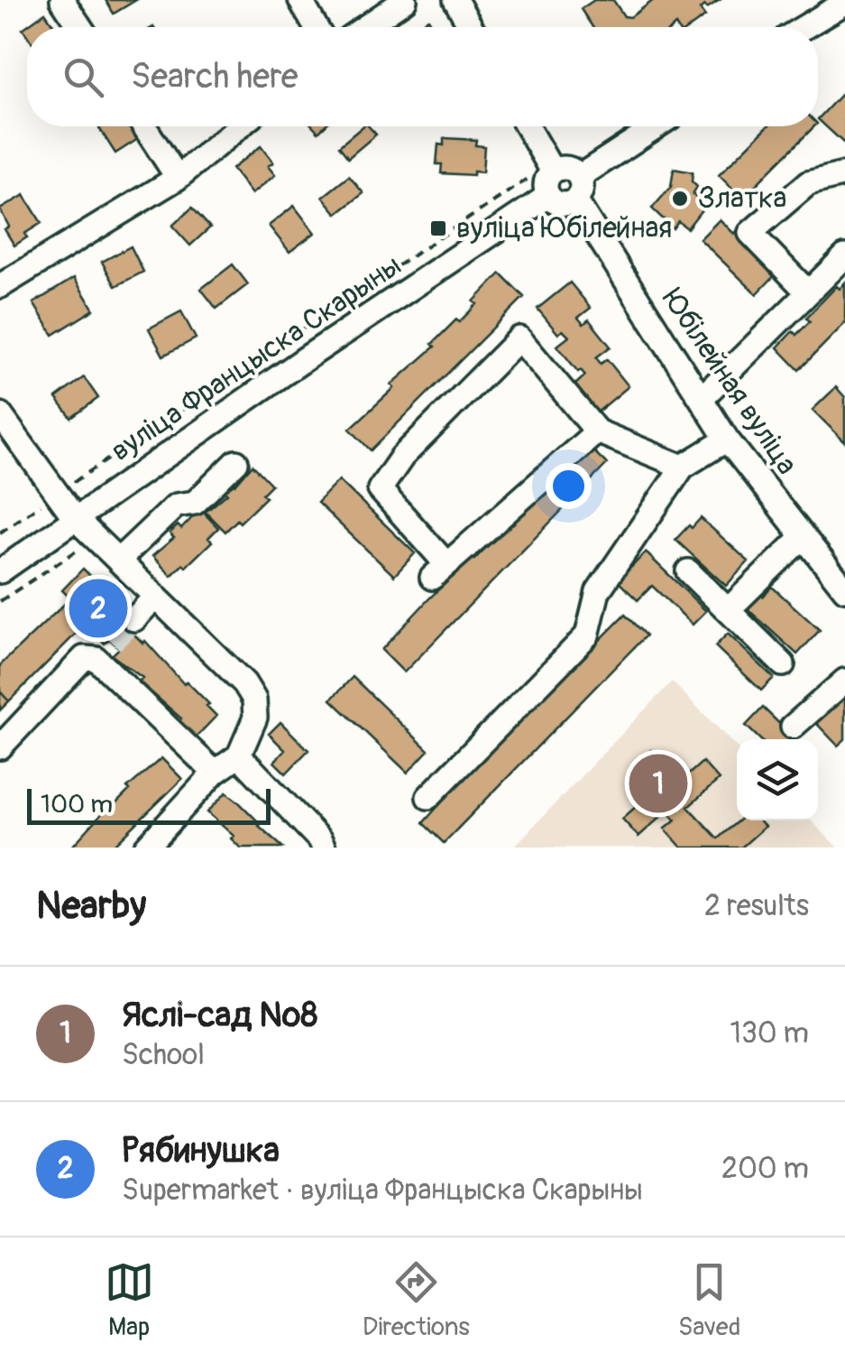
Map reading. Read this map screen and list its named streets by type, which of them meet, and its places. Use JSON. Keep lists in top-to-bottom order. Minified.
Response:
{"streets":{"street":["вуліца Францыска Скарыны","Юбілейная вуліца"]},"crossings":[["вуліца Францыска Скарыны","Юбілейная вуліца"]],"places":{"other":["Златка"],"transit":["вуліца Юбілейная"]},"scale_bar":"100 m","page":{"search":"Search here","pins":["2","1"],"scale":"100 m","heading":["Nearby","2 results"],"list":[{"mark":"1","name":"Яслі-сад №8","note":"School","value":"130 m"},{"mark":"2","name":"Рябинушка","note":"Supermarket · вуліца Францыска Скарыны","value":"200 m"}],"nav":["Map","Directions","Saved"]}}
